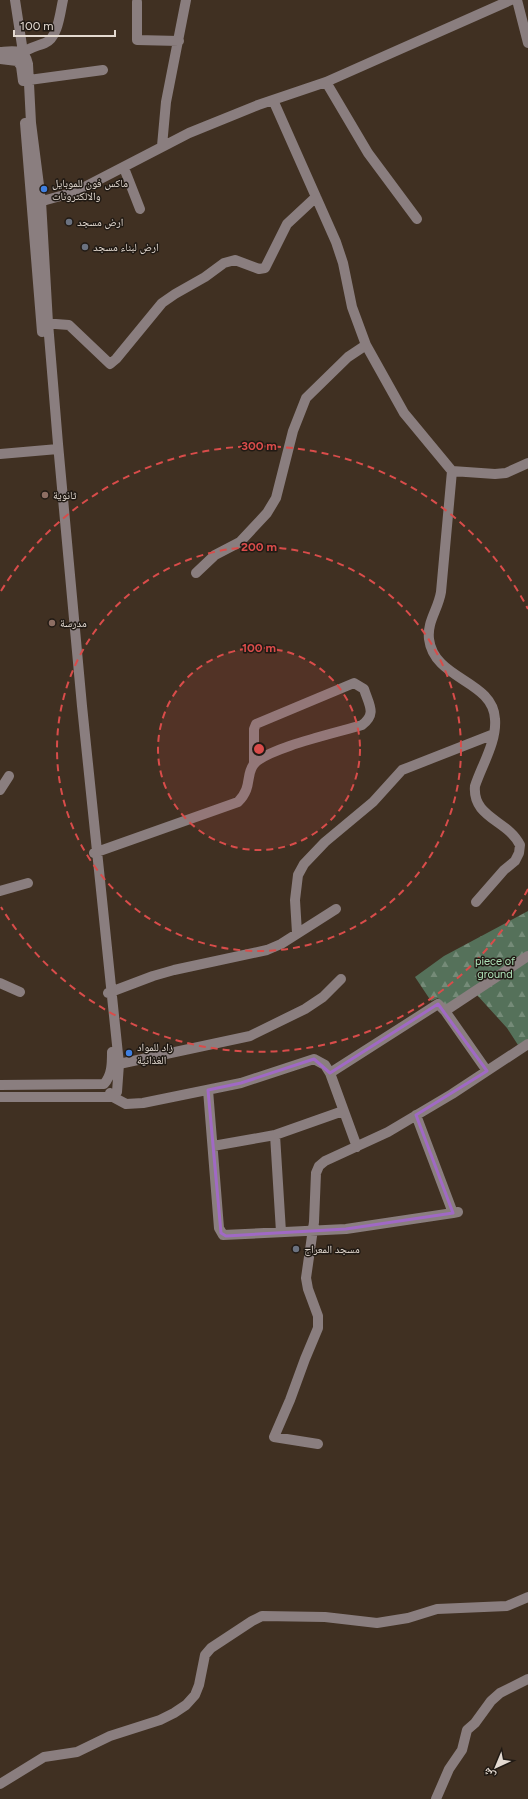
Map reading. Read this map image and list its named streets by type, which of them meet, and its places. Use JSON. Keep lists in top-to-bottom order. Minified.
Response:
{"parks":["piece of ground"],"places":["ماكس فون للموبايل والالكترونات","ارض مسجد","ارض لبناء مسجد","ثانوية","مدرسة","زاد للمواد الغذائية","مسجد المعراج"],"scale_bar":"100 m","north":"bottom left","rings":["300 m","200 m","100 m"]}
